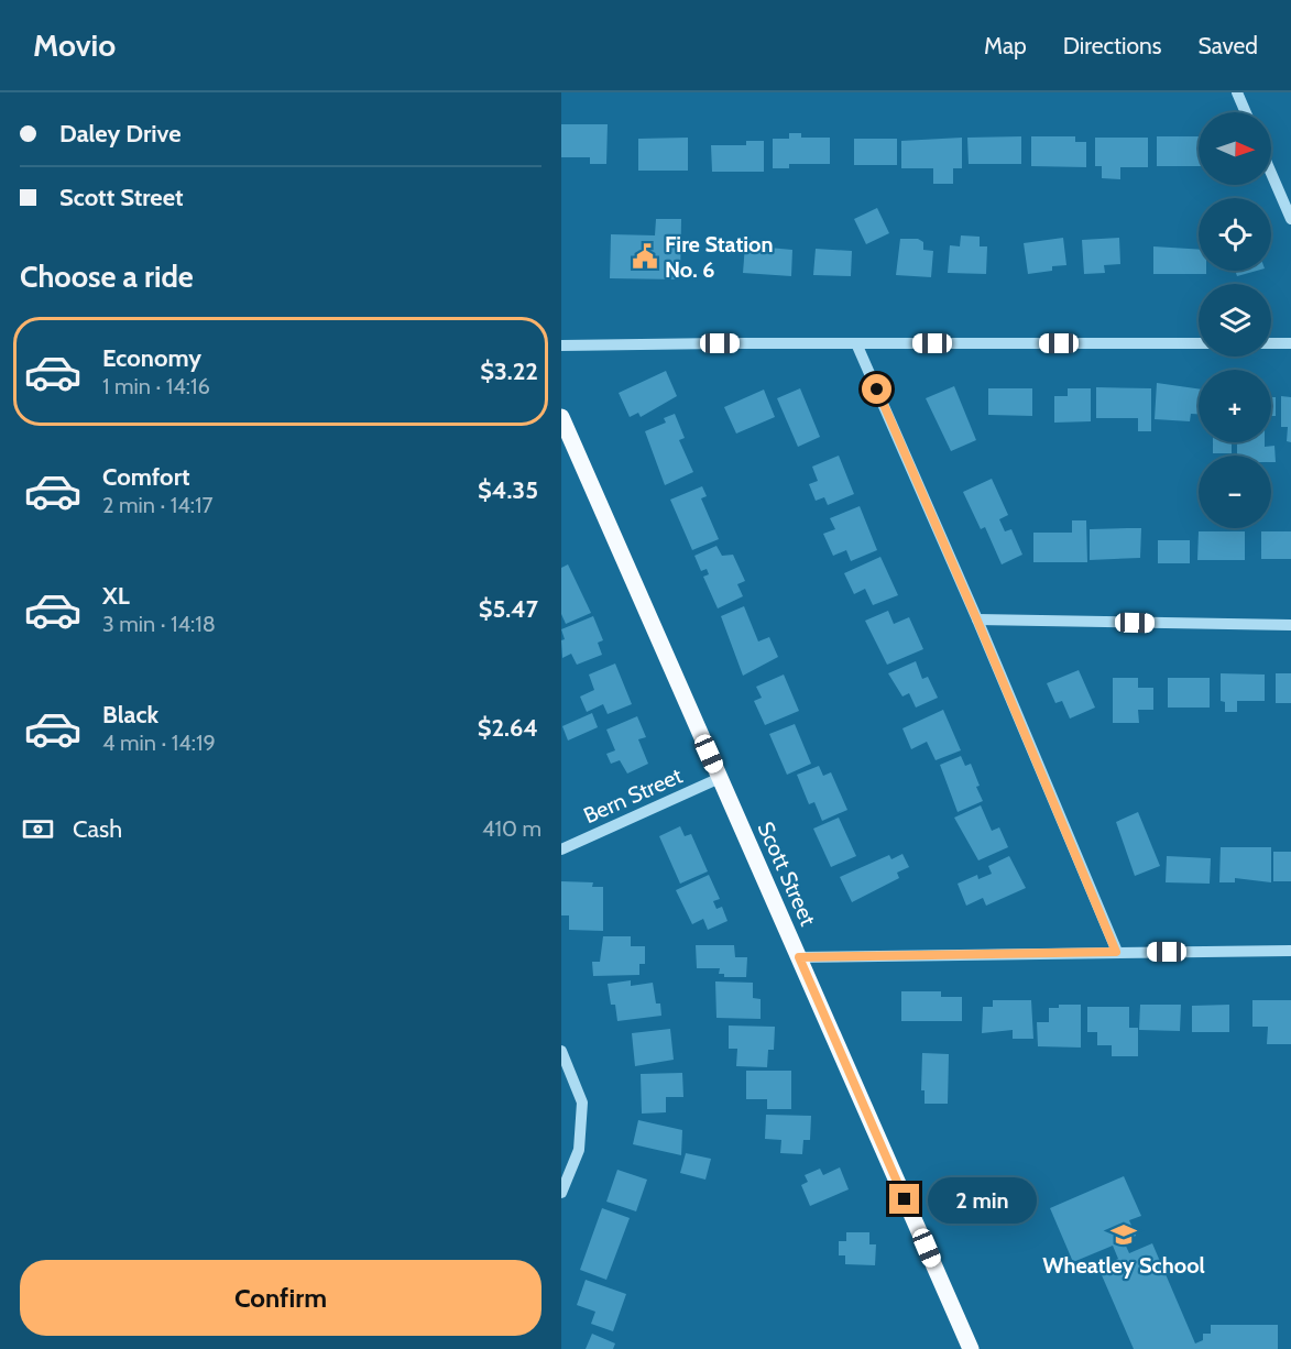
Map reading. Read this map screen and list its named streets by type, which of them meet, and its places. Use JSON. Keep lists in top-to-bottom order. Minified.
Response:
{"streets":{"main road":["Scott Street"],"street":["Bern Street"]},"crossings":[["Bern Street","Scott Street"]],"places":{"public building":["Fire Station No. 6"],"school or university":["Wheatley School"]},"north":"right","page":{"header":"Movio","nav":["Map","Directions","Saved"],"banner":["Daley Drive","Scott Street"],"map_buttons":["+","−"],"heading":"Choose a ride","list":[{"name":"Economy","note":"1 min · 14:16","value":"$3.22"},{"name":"Comfort","note":"2 min · 14:17","value":"$4.35"},{"name":"XL","note":"3 min · 14:18","value":"$5.47"},{"name":"Black","note":"4 min · 14:19","value":"$2.64"}],"pay":["Cash","410 m"],"bubble":"2 min","buttons":"Confirm"}}
